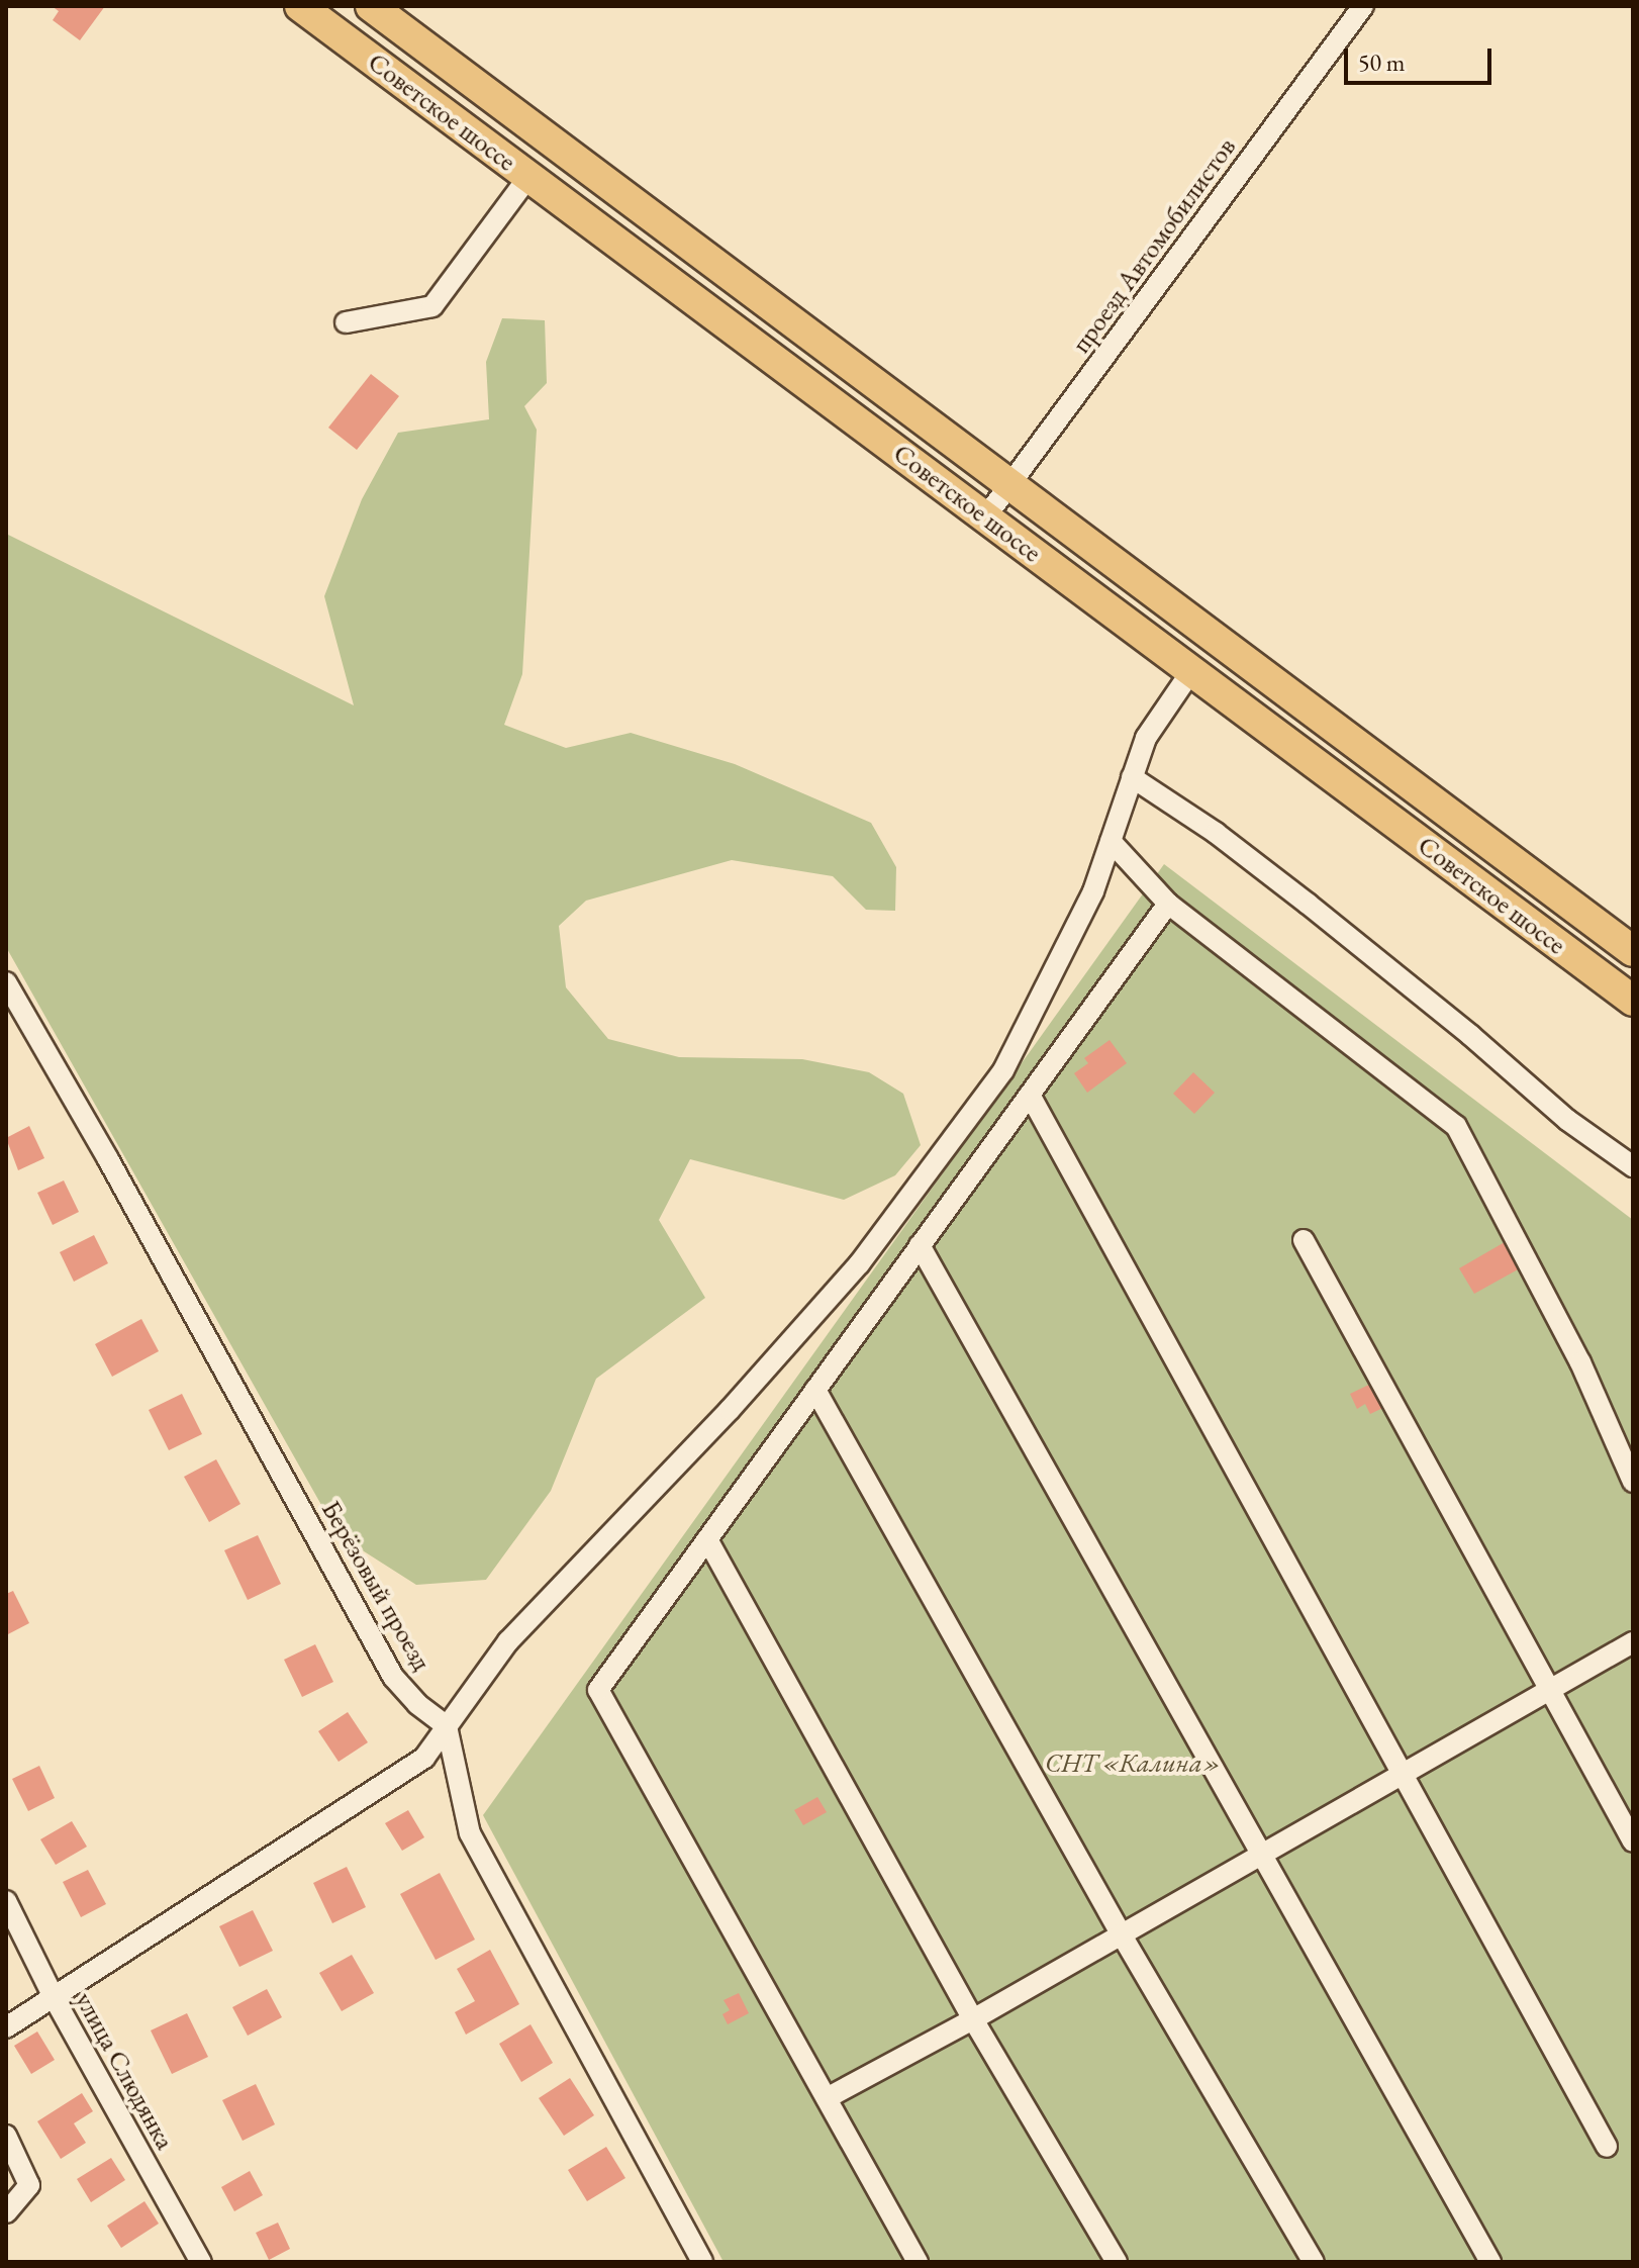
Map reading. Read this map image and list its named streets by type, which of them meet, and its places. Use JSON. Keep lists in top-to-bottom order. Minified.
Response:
{"streets":{"highway":["Советское шоссе"],"street":["проезд Автомобилистов","Берёзовый проезд","улица Слюдянка"]},"crossings":[["Советское шоссе","проезд Автомобилистов"]],"parks":["СНТ «Калина»"],"scale_bar":"50 m"}
